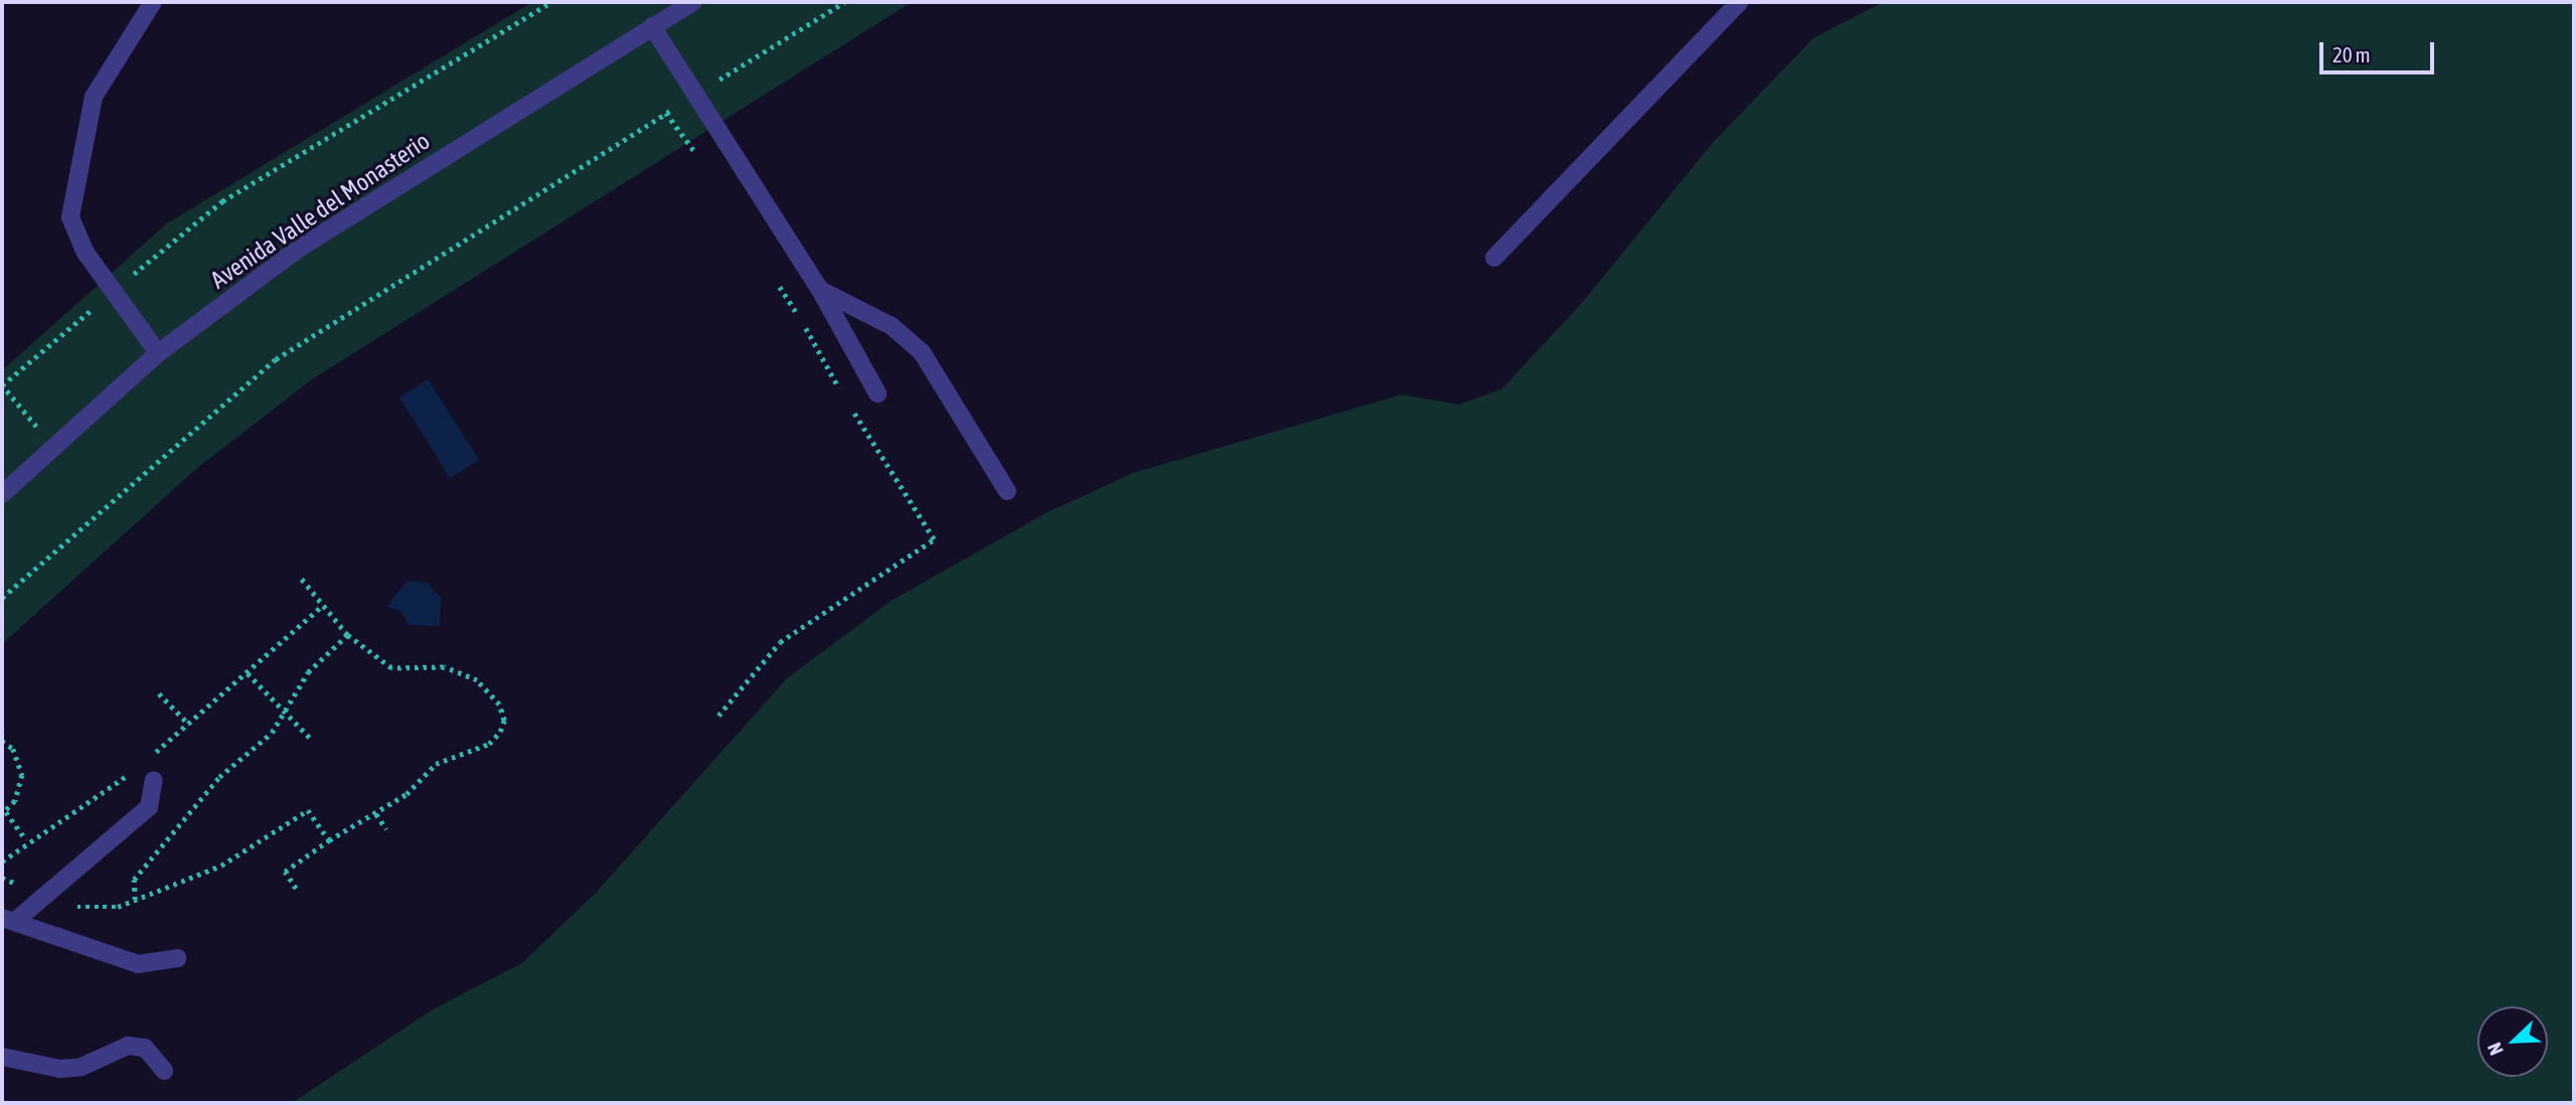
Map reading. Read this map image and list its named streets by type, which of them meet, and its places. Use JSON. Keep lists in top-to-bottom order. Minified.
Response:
{"streets":{"street":["Avenida Valle del Monasterio"]},"scale_bar":"20 m","north":"bottom left"}
